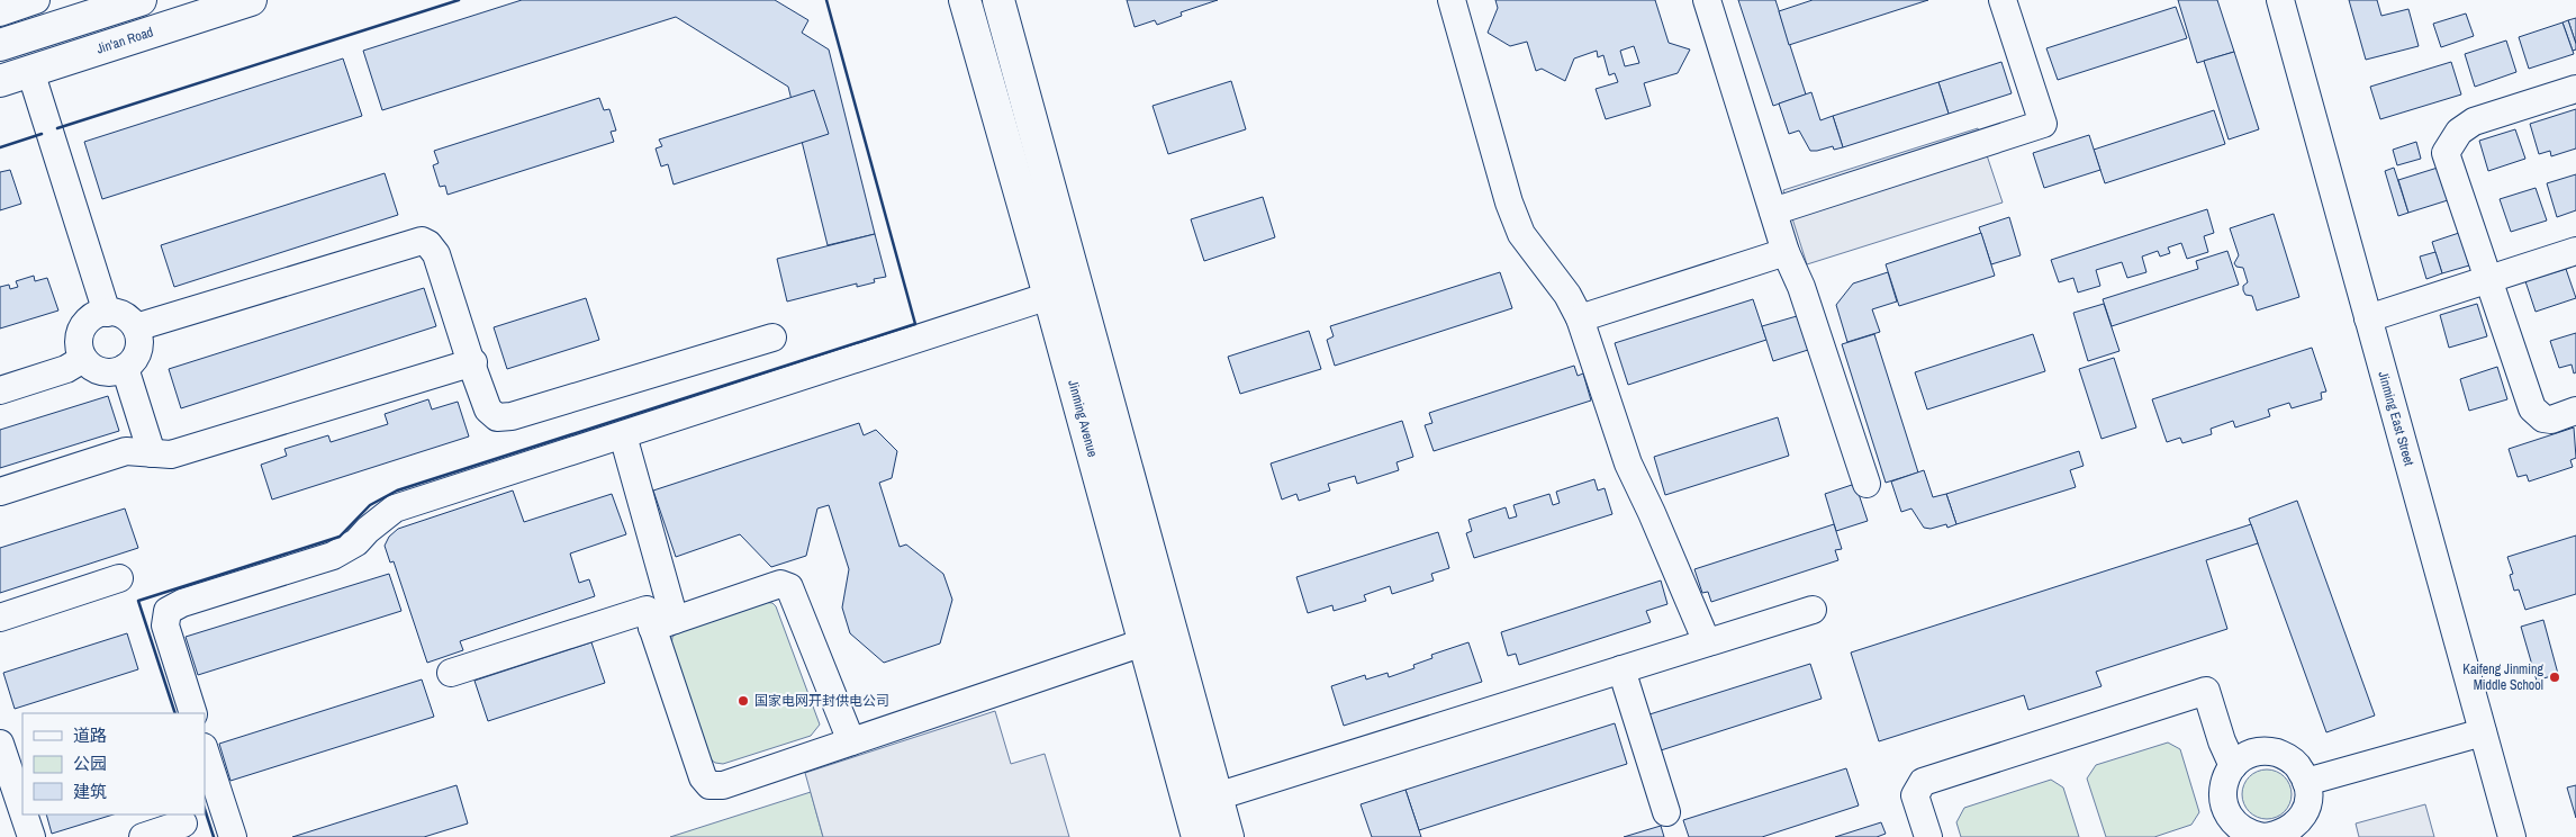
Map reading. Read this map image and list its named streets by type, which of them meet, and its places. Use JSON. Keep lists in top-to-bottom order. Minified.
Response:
{"streets":{"main road":["Jin'an Road","Jinming Avenue"],"street":["Jinming East Street"]},"places":["Kaifeng Jinming Middle School","国家电网开封供电公司"],"legend":["道路","公园","建筑"]}
